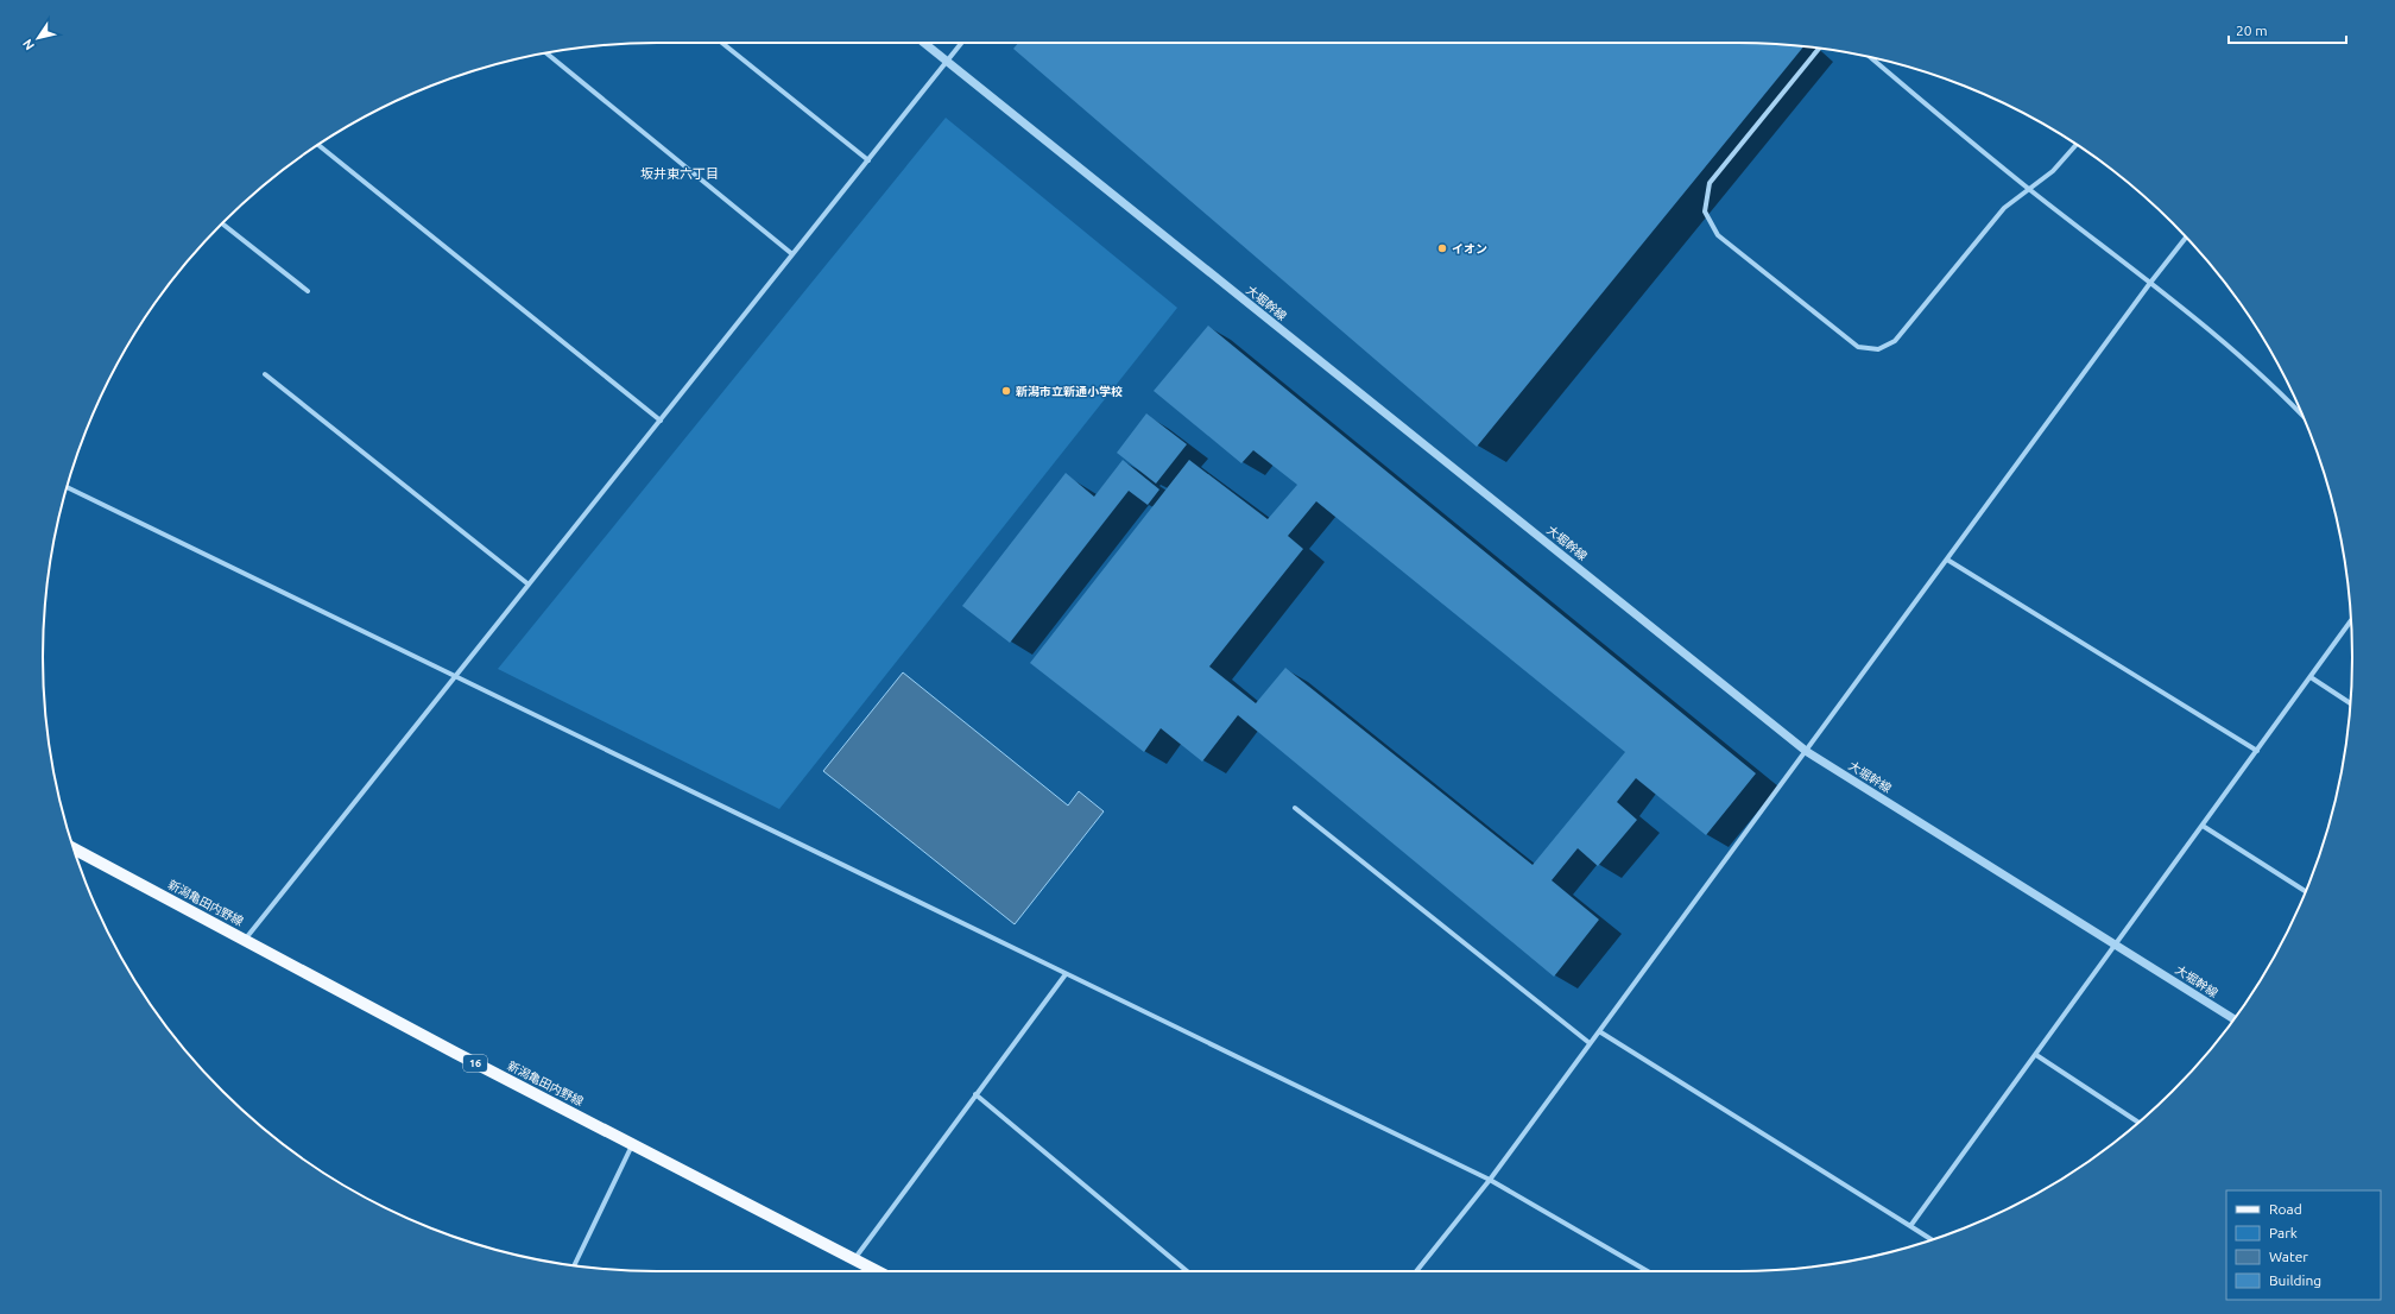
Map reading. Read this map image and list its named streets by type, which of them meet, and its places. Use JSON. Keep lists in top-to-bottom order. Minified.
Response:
{"streets":{"main road":["新潟亀田内野線","16"],"street":["大堀幹線"]},"districts":["坂井東六丁目"],"places":["イオン","新潟市立新通小学校"],"legend":["Road","Park","Water","Building"],"scale_bar":"20 m","north":"bottom left"}
